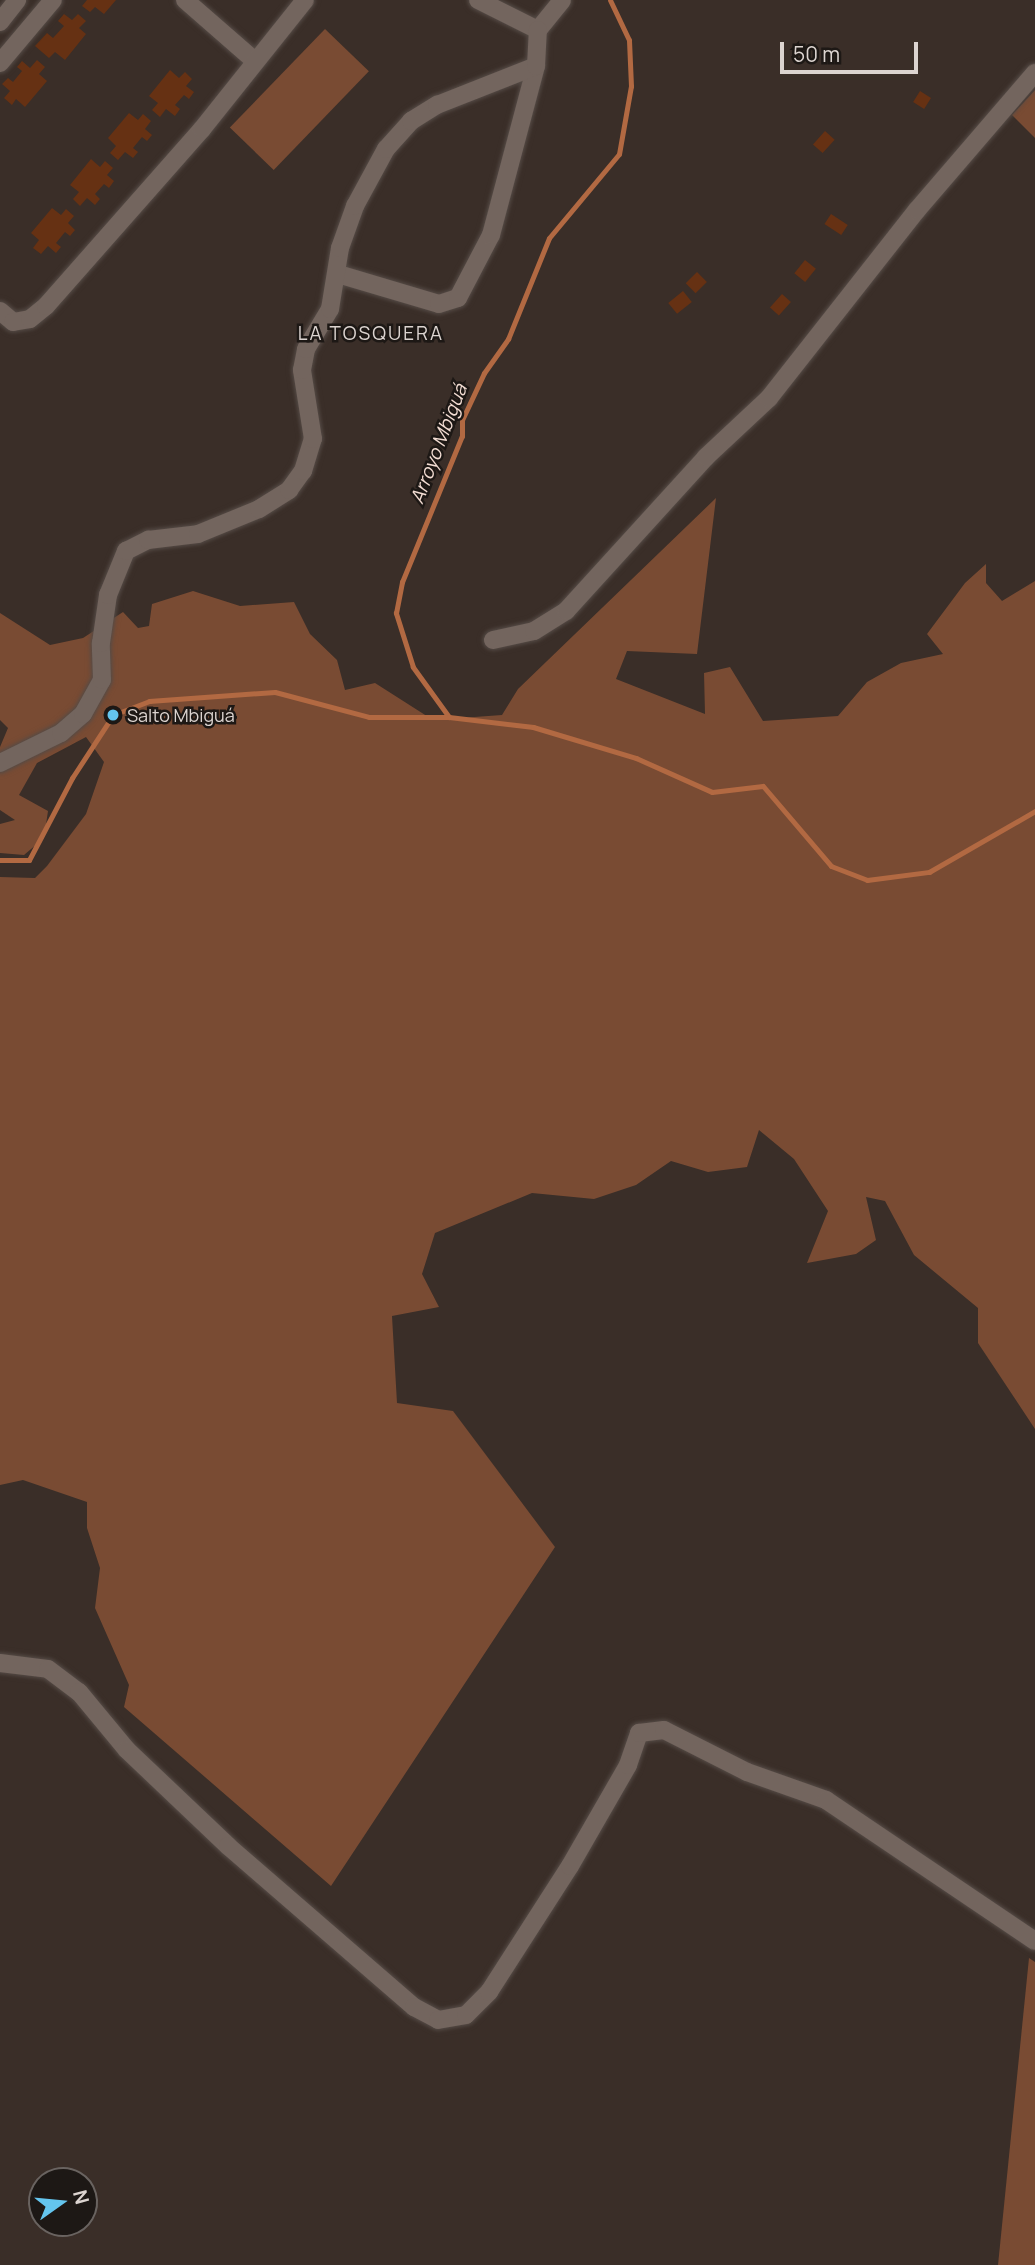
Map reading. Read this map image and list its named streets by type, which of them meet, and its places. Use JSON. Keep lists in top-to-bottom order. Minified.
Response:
{"districts":["LA TOSQUERA"],"water":["Arroyo Mbiguá"],"places":["Salto Mbiguá"],"scale_bar":"50 m","north":"right"}
